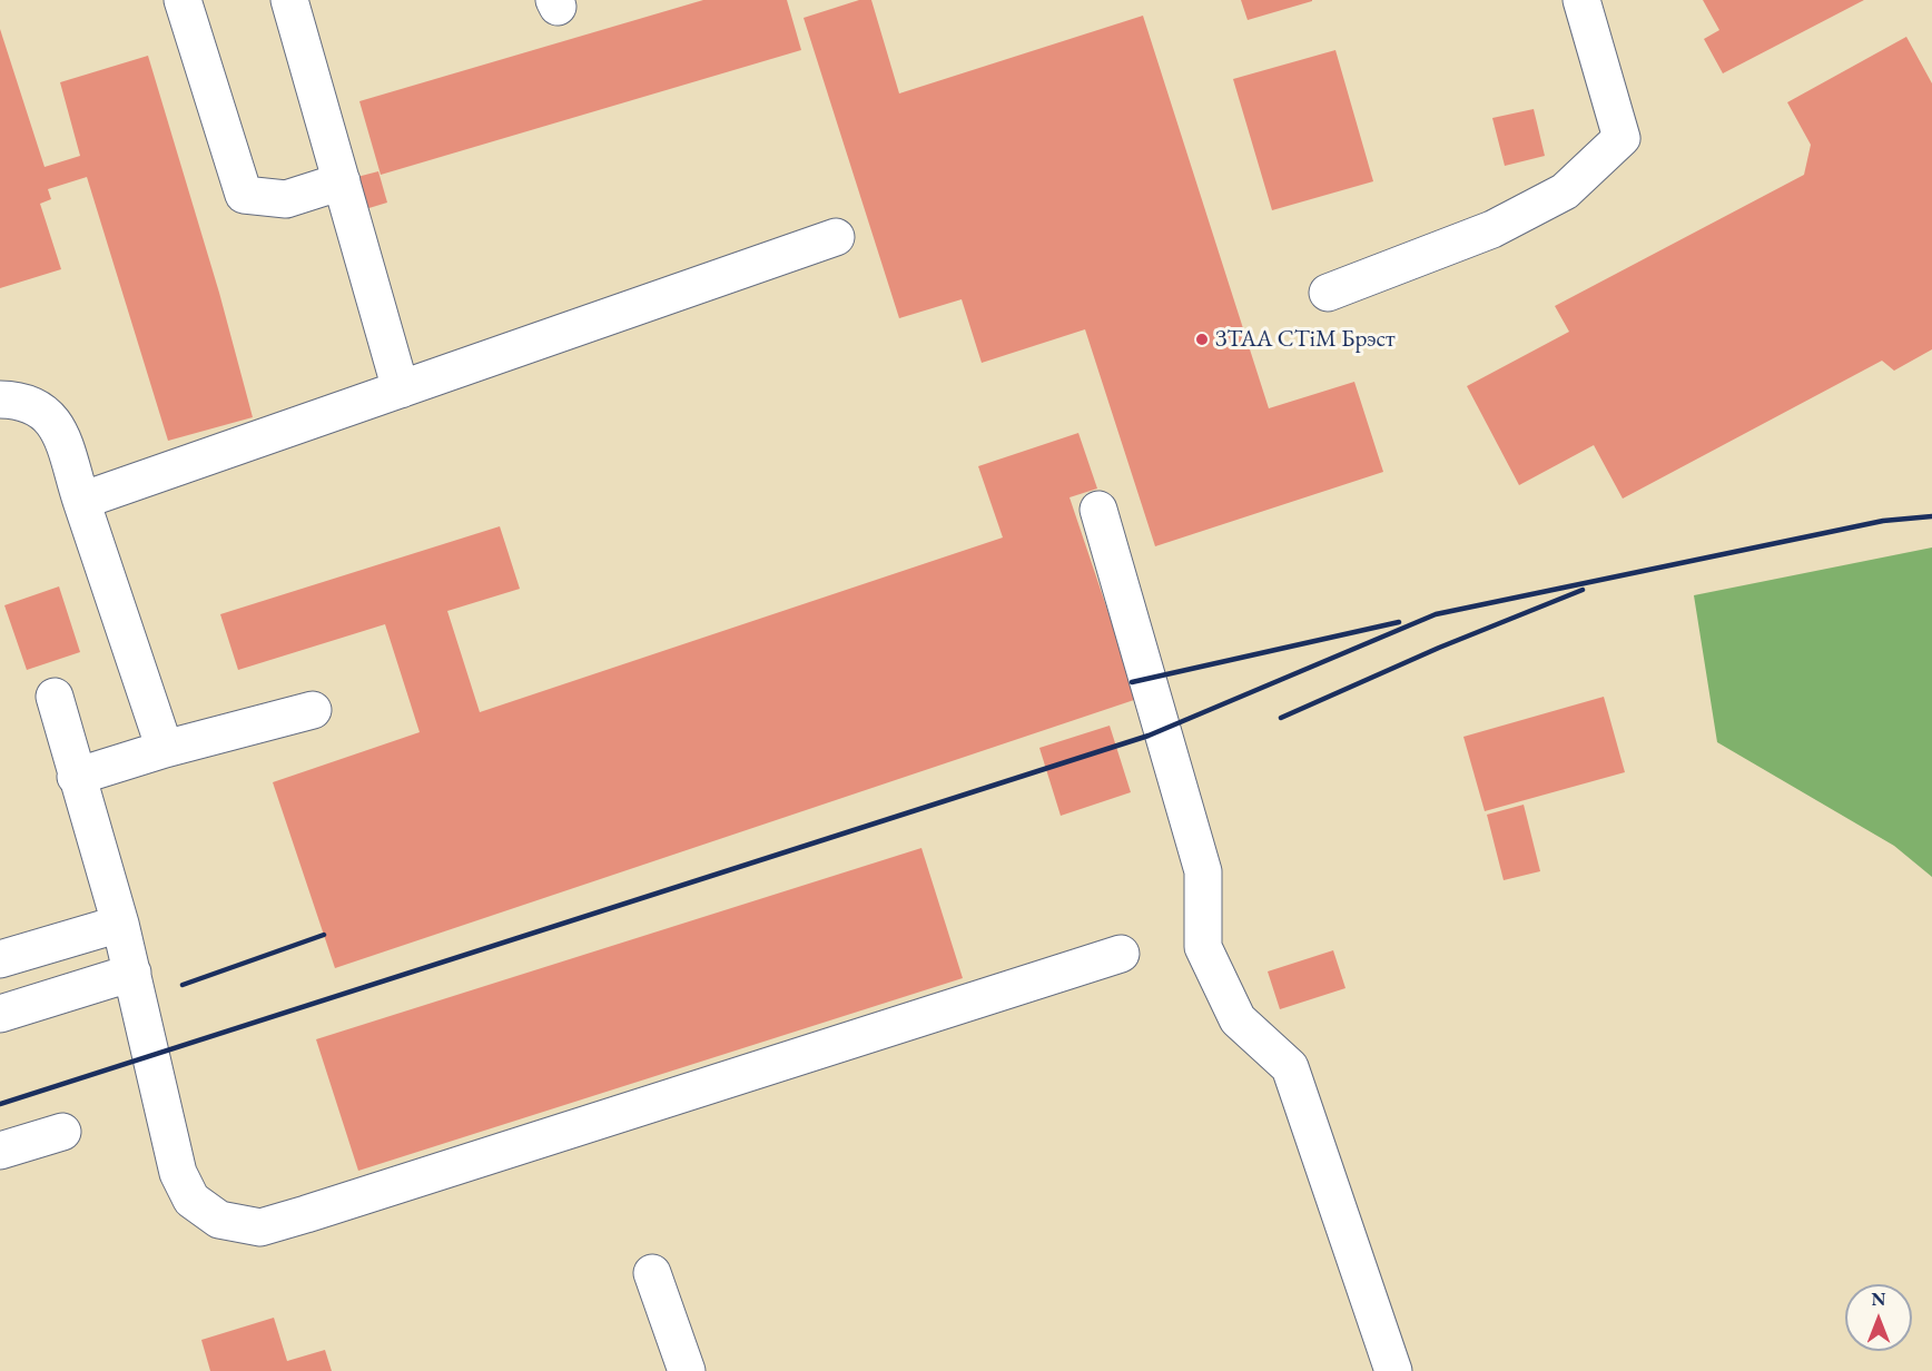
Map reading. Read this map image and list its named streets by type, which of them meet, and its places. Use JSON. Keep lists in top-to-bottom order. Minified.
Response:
{"places":["ЗТАА СТіМ Брэст"],"north":"top"}
